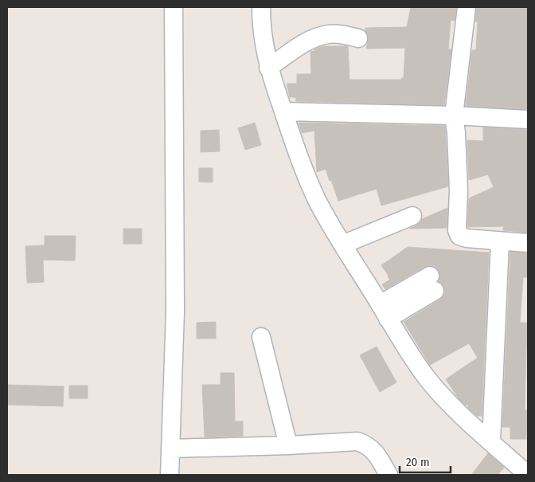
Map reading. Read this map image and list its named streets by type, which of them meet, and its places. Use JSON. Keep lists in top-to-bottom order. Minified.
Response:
{"scale_bar":"20 m"}
